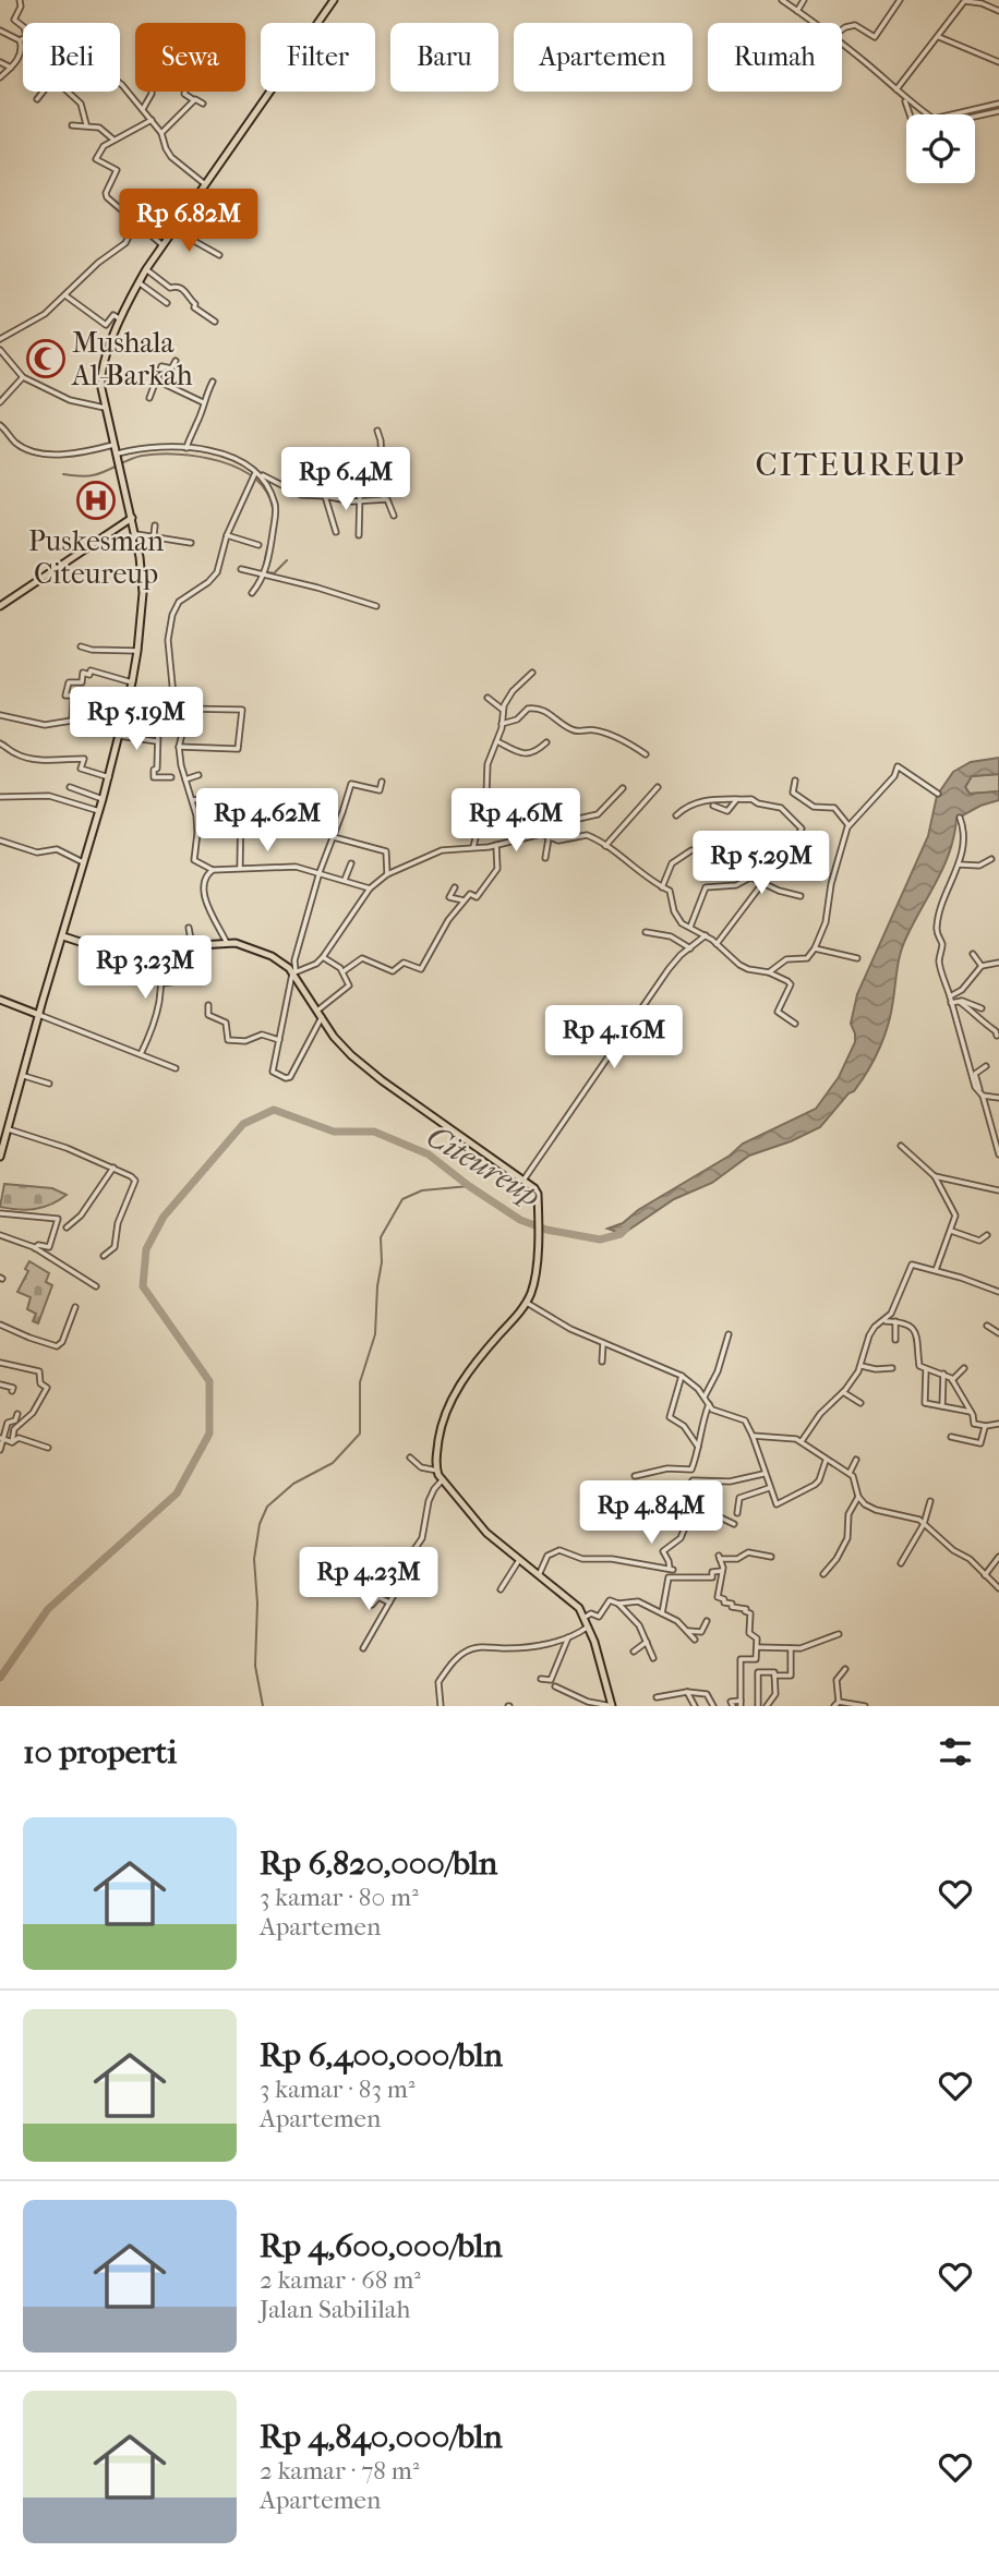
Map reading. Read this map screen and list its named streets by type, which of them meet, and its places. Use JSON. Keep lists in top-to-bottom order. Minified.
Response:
{"districts":["CITEUREUP"],"water":["Citeureup"],"places":{"mosque":["Mushala Al-Barkah"],"hospital":["Puskesman Citeureup"]},"page":{"chip":["Beli","Sewa","Filter","Baru","Apartemen","Rumah"],"price":["Rp 6.82M","Rp 6.4M","Rp 5.19M","Rp 4.62M","Rp 4.6M","Rp 5.29M","Rp 3.23M","Rp 4.16M","Rp 4.84M","Rp 4.23M"],"heading":"10 properti","list":[{"name":"Rp 6,820,000/bln","note":"3 kamar · 80 m² · Apartemen"},{"name":"Rp 6,400,000/bln","note":"3 kamar · 83 m² · Apartemen"},{"name":"Rp 4,600,000/bln","note":"2 kamar · 68 m² · Jalan Sabililah"},{"name":"Rp 4,840,000/bln","note":"2 kamar · 78 m² · Apartemen"}]}}
